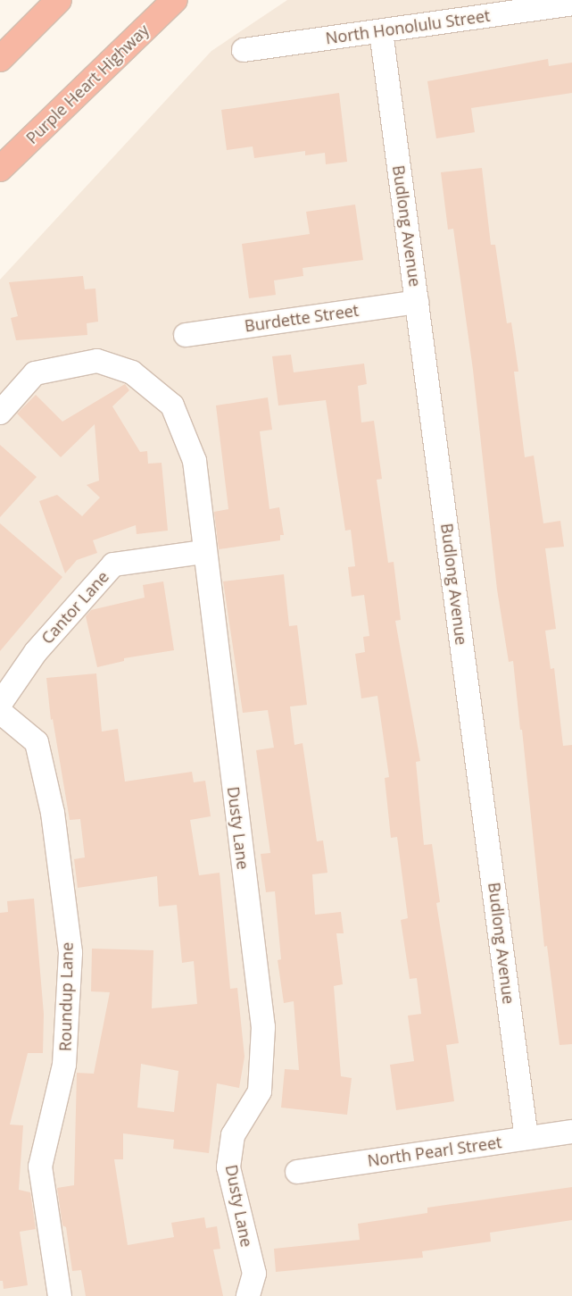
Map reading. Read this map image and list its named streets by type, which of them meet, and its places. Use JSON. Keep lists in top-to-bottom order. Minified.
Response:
{"streets":{"highway":["Purple Heart Highway"],"street":["North Honolulu Street","Budlong Avenue","Burdette Street","Cantor Lane","Dusty Lane","Roundup Lane","North Pearl Street"]},"crossings":[["North Honolulu Street","Budlong Avenue"],["Budlong Avenue","Burdette Street"],["Budlong Avenue","North Pearl Street"],["Cantor Lane","Dusty Lane"]]}
